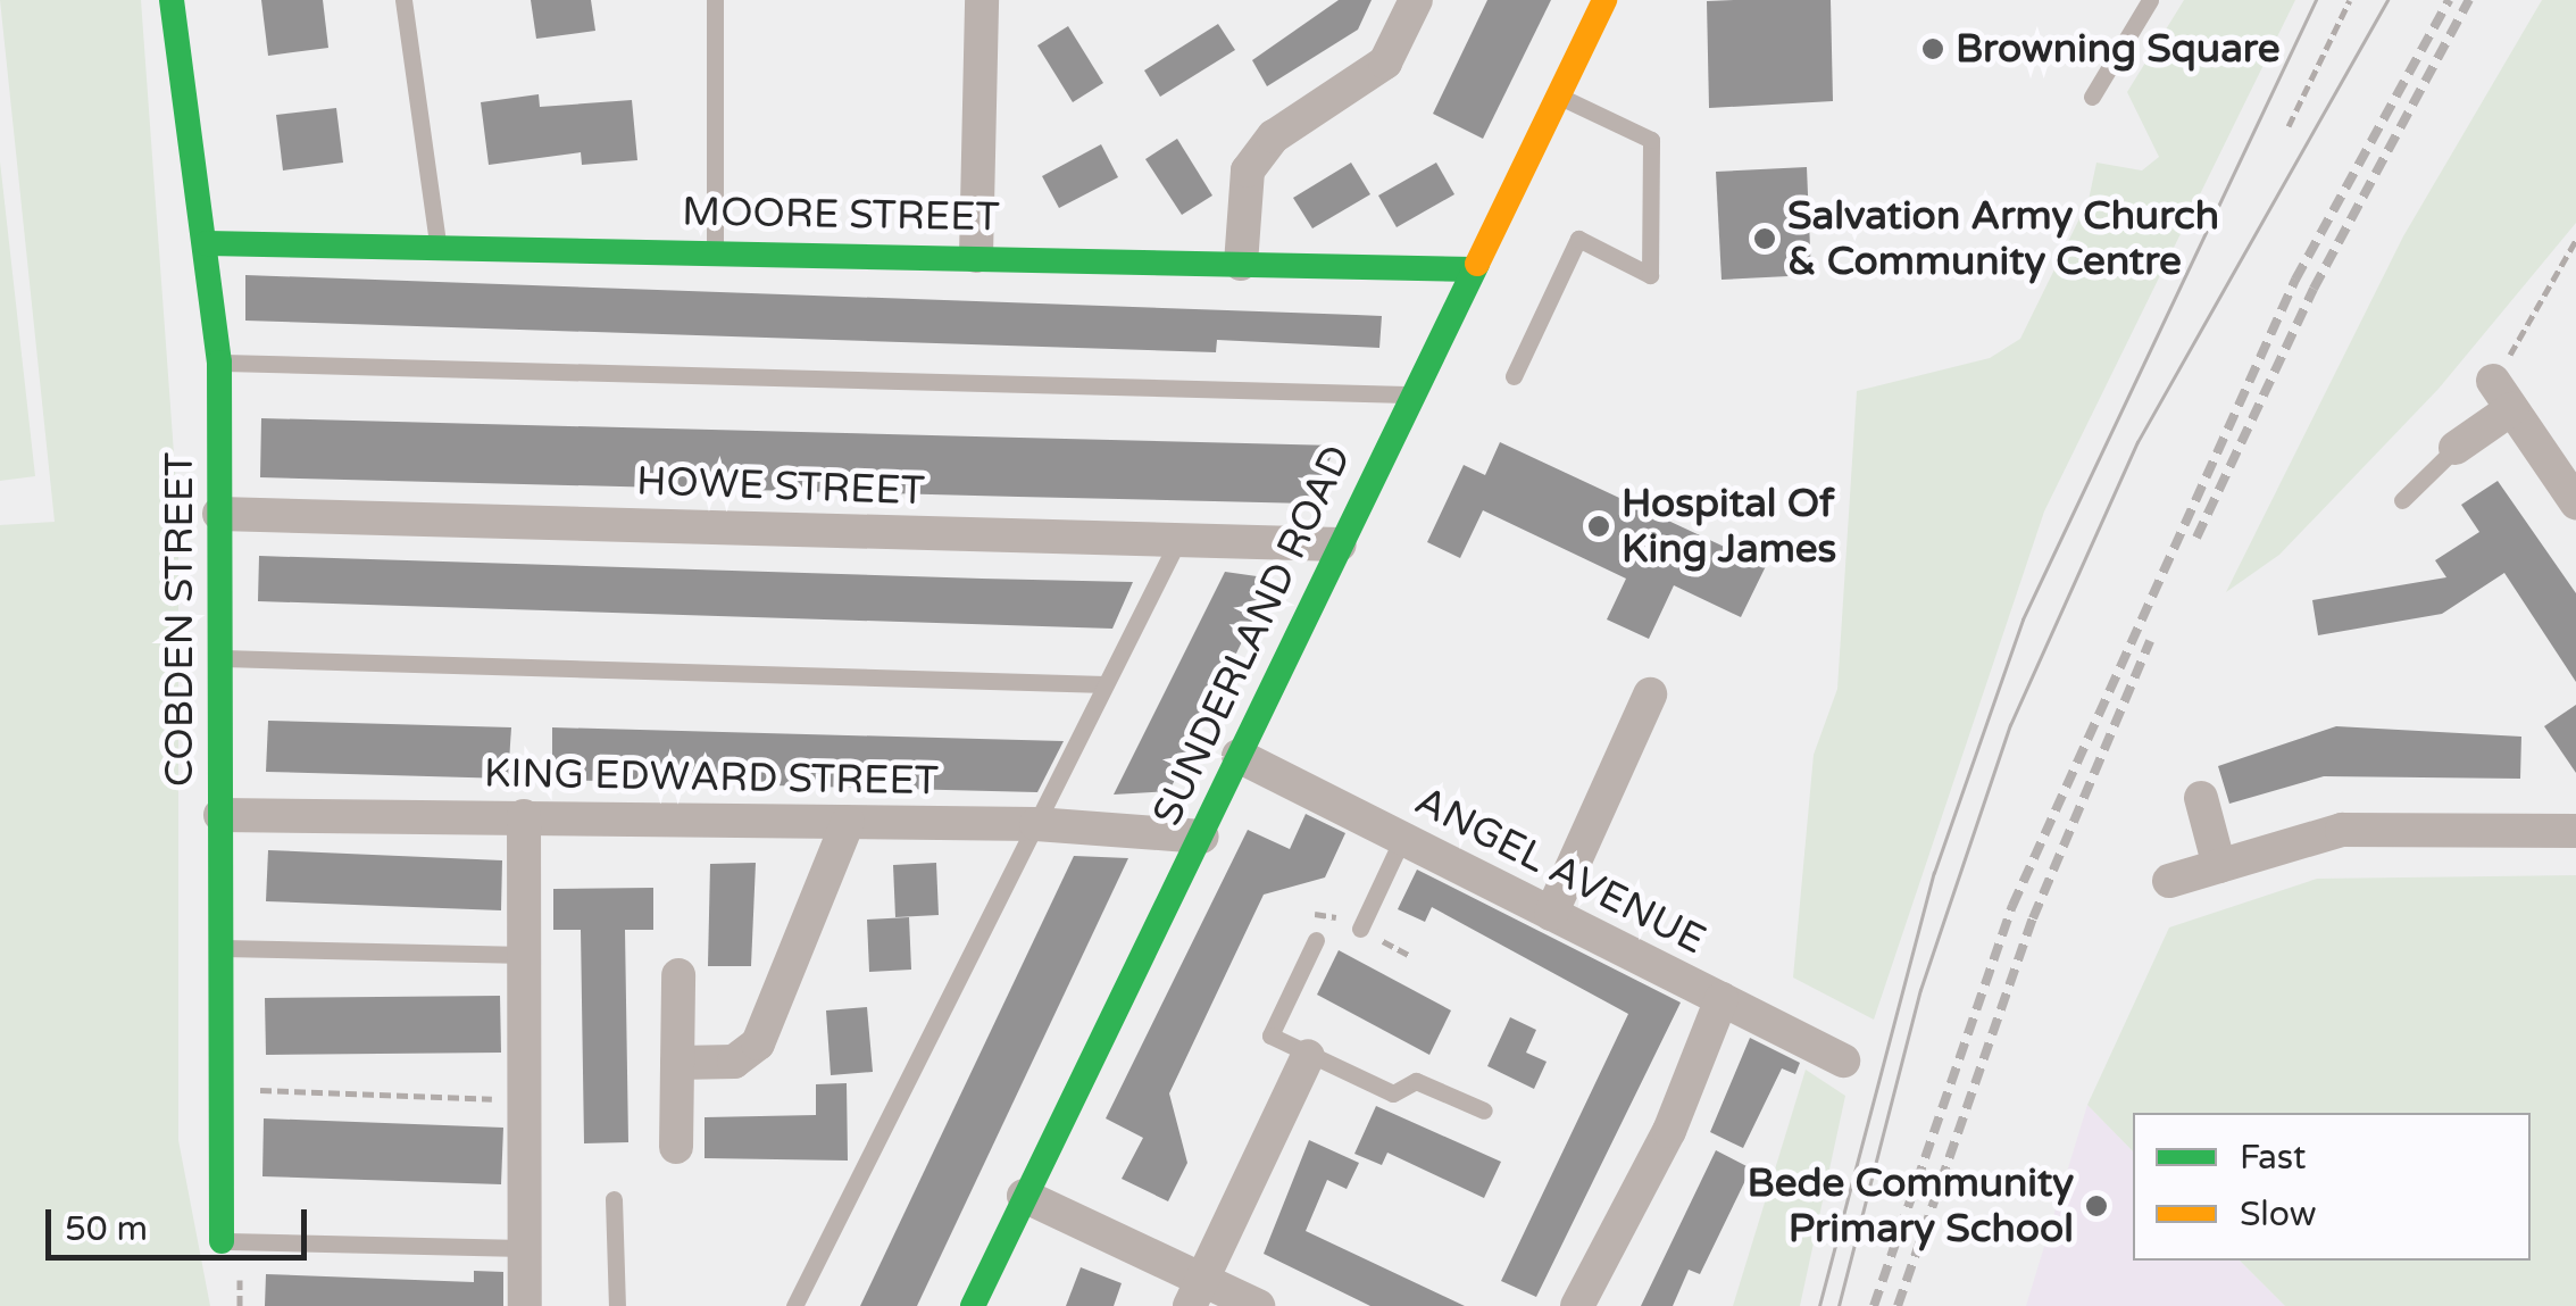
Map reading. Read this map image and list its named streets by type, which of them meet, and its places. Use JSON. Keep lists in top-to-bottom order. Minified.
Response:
{"streets":{"street":["MOORE STREET","HOWE STREET","COBDEN STREET","SUNDERLAND ROAD","KING EDWARD STREET","ANGEL AVENUE"]},"crossings":[["MOORE STREET","COBDEN STREET"],["MOORE STREET","SUNDERLAND ROAD"],["HOWE STREET","COBDEN STREET"],["HOWE STREET","SUNDERLAND ROAD"],["COBDEN STREET","KING EDWARD STREET"],["SUNDERLAND ROAD","KING EDWARD STREET"],["SUNDERLAND ROAD","ANGEL AVENUE"]],"places":["Browning Square","Salvation Army Church & Community Centre","Hospital Of King James","Bede Community Primary School"],"legend":["Fast","Slow"],"scale_bar":"50 m"}
